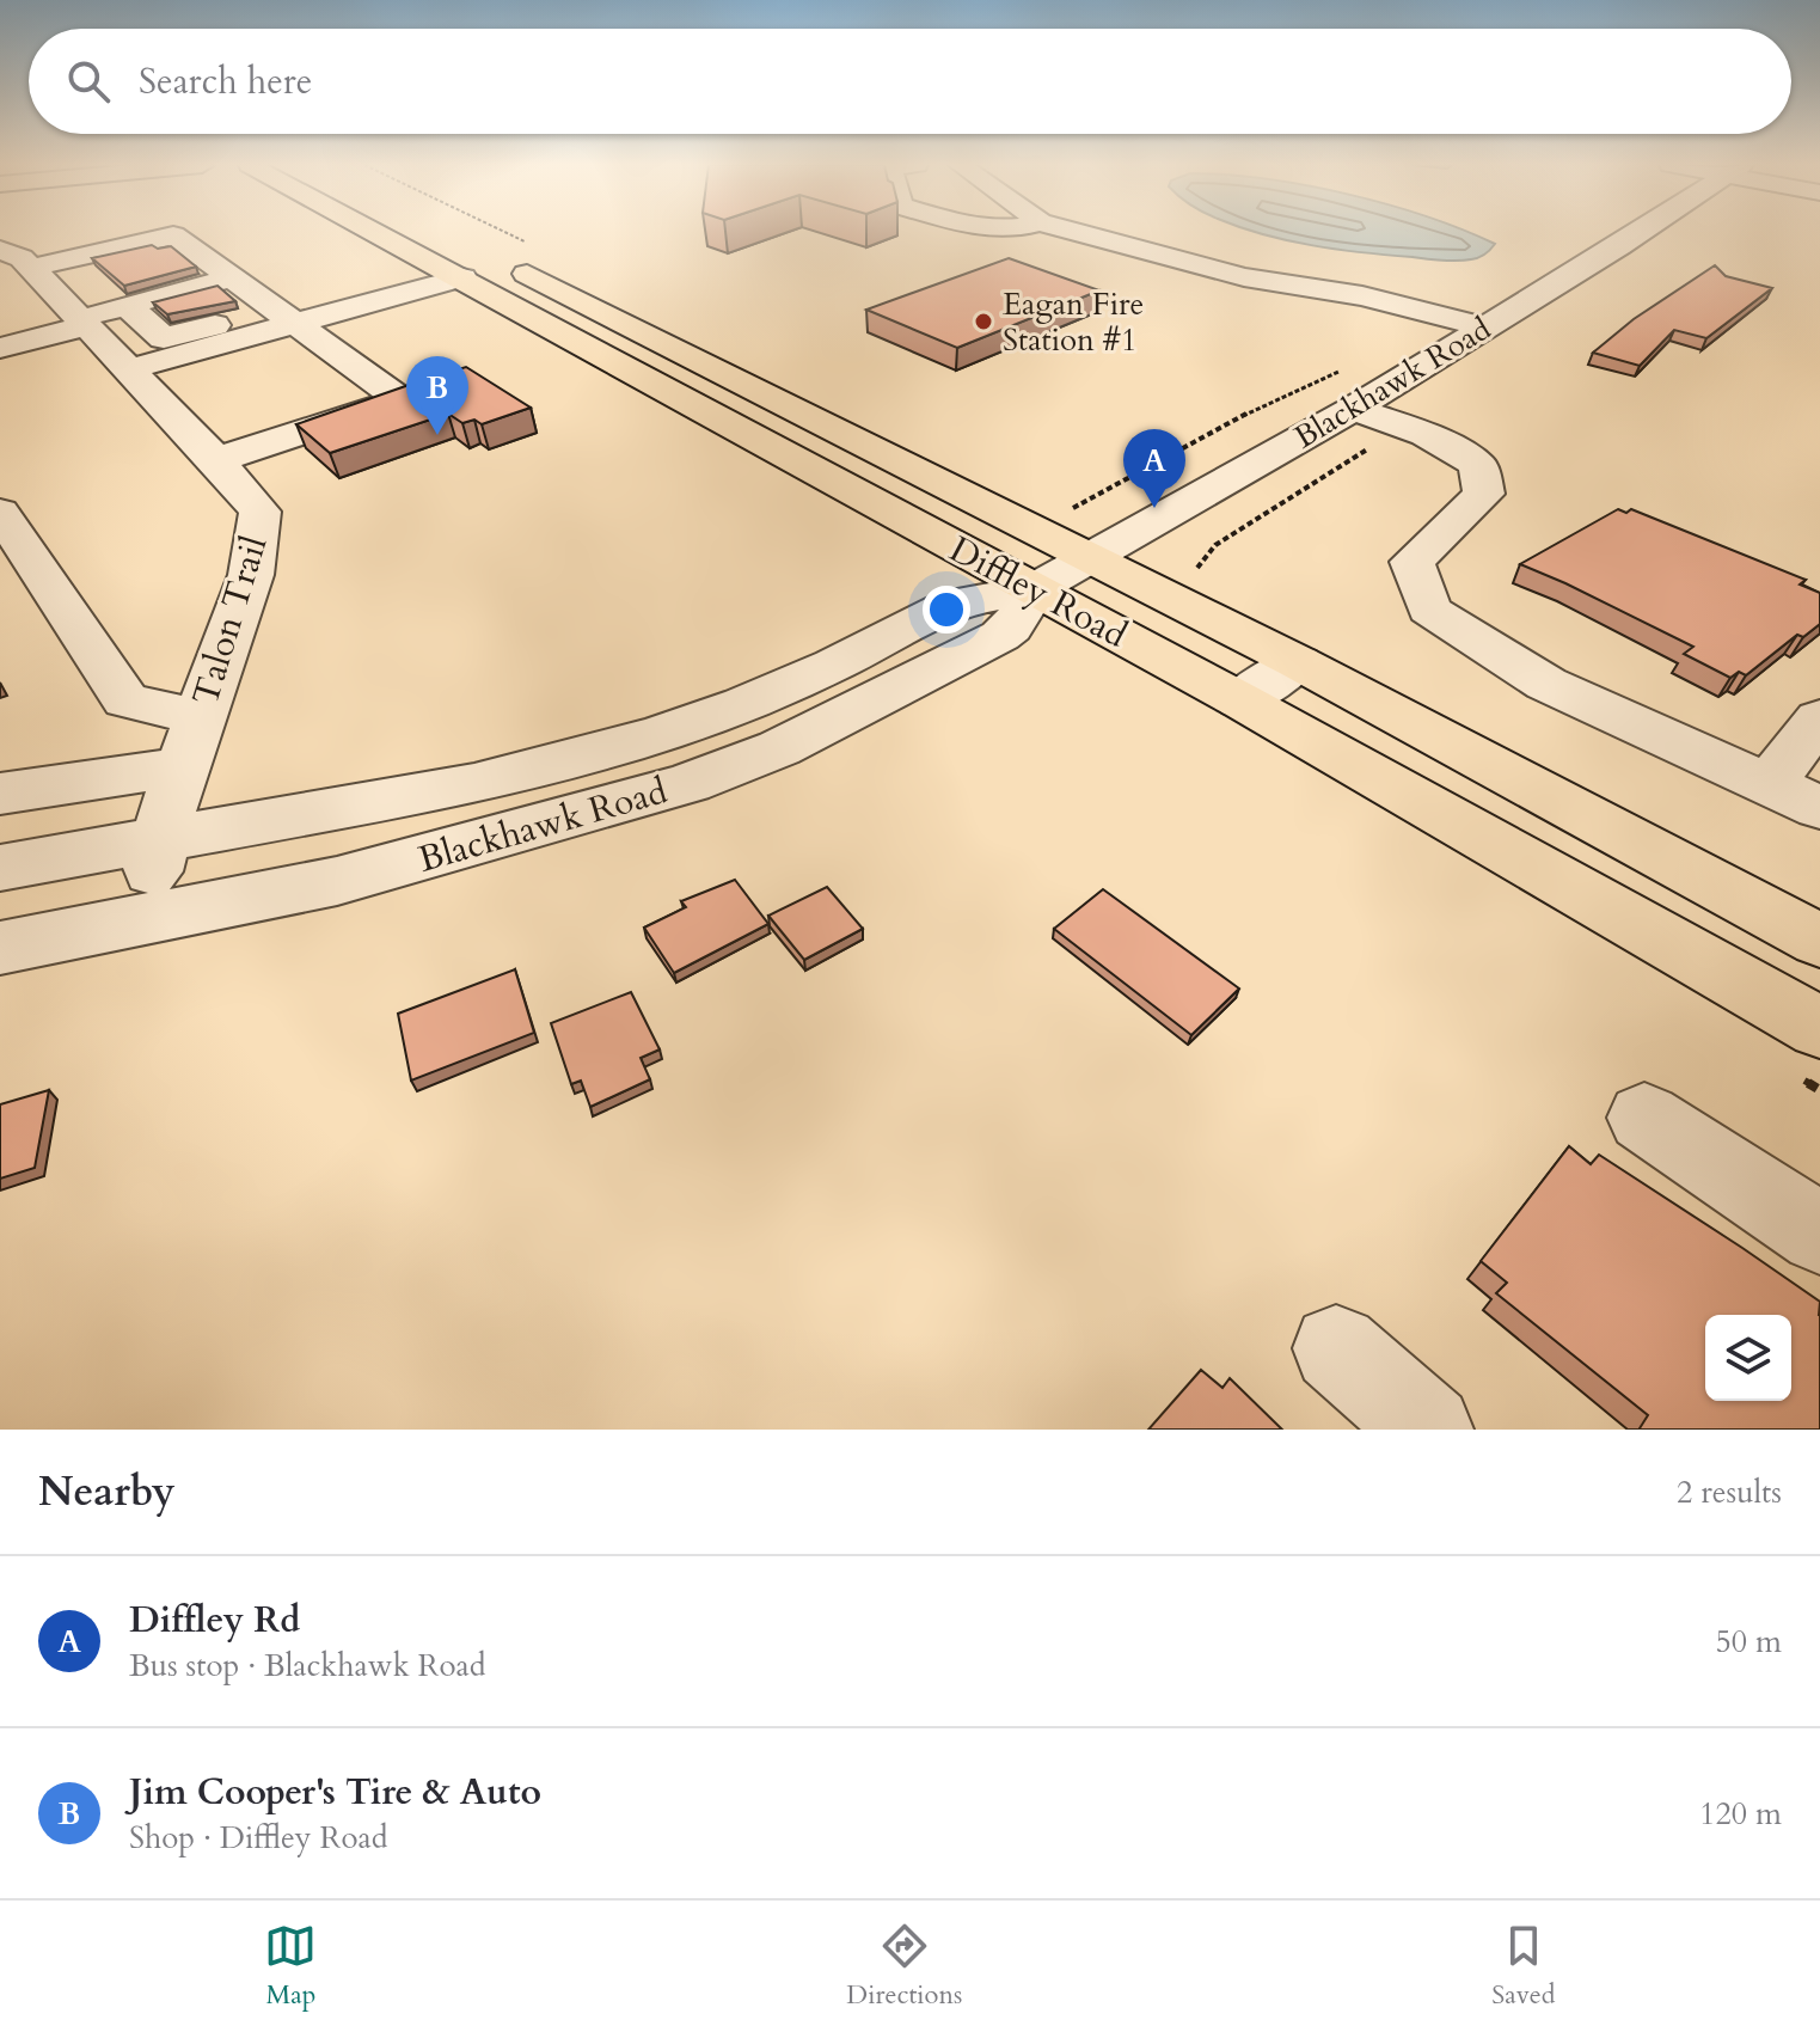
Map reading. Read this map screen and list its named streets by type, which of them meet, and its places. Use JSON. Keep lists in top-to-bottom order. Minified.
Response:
{"streets":{"main road":["Diffley Road"],"street":["Blackhawk Road","Talon Trail"]},"crossings":[["Blackhawk Road","Diffley Road"],["Blackhawk Road","Talon Trail"]],"places":["Eagan Fire Station #1"],"page":{"search":"Search here","pins":["B","A"],"heading":["Nearby","2 results"],"list":[{"mark":"A","name":"Diffley Rd","note":"Bus stop · Blackhawk Road","value":"50 m"},{"mark":"B","name":"Jim Cooper's Tire & Auto","note":"Shop · Diffley Road","value":"120 m"}],"nav":["Map","Directions","Saved"]}}
